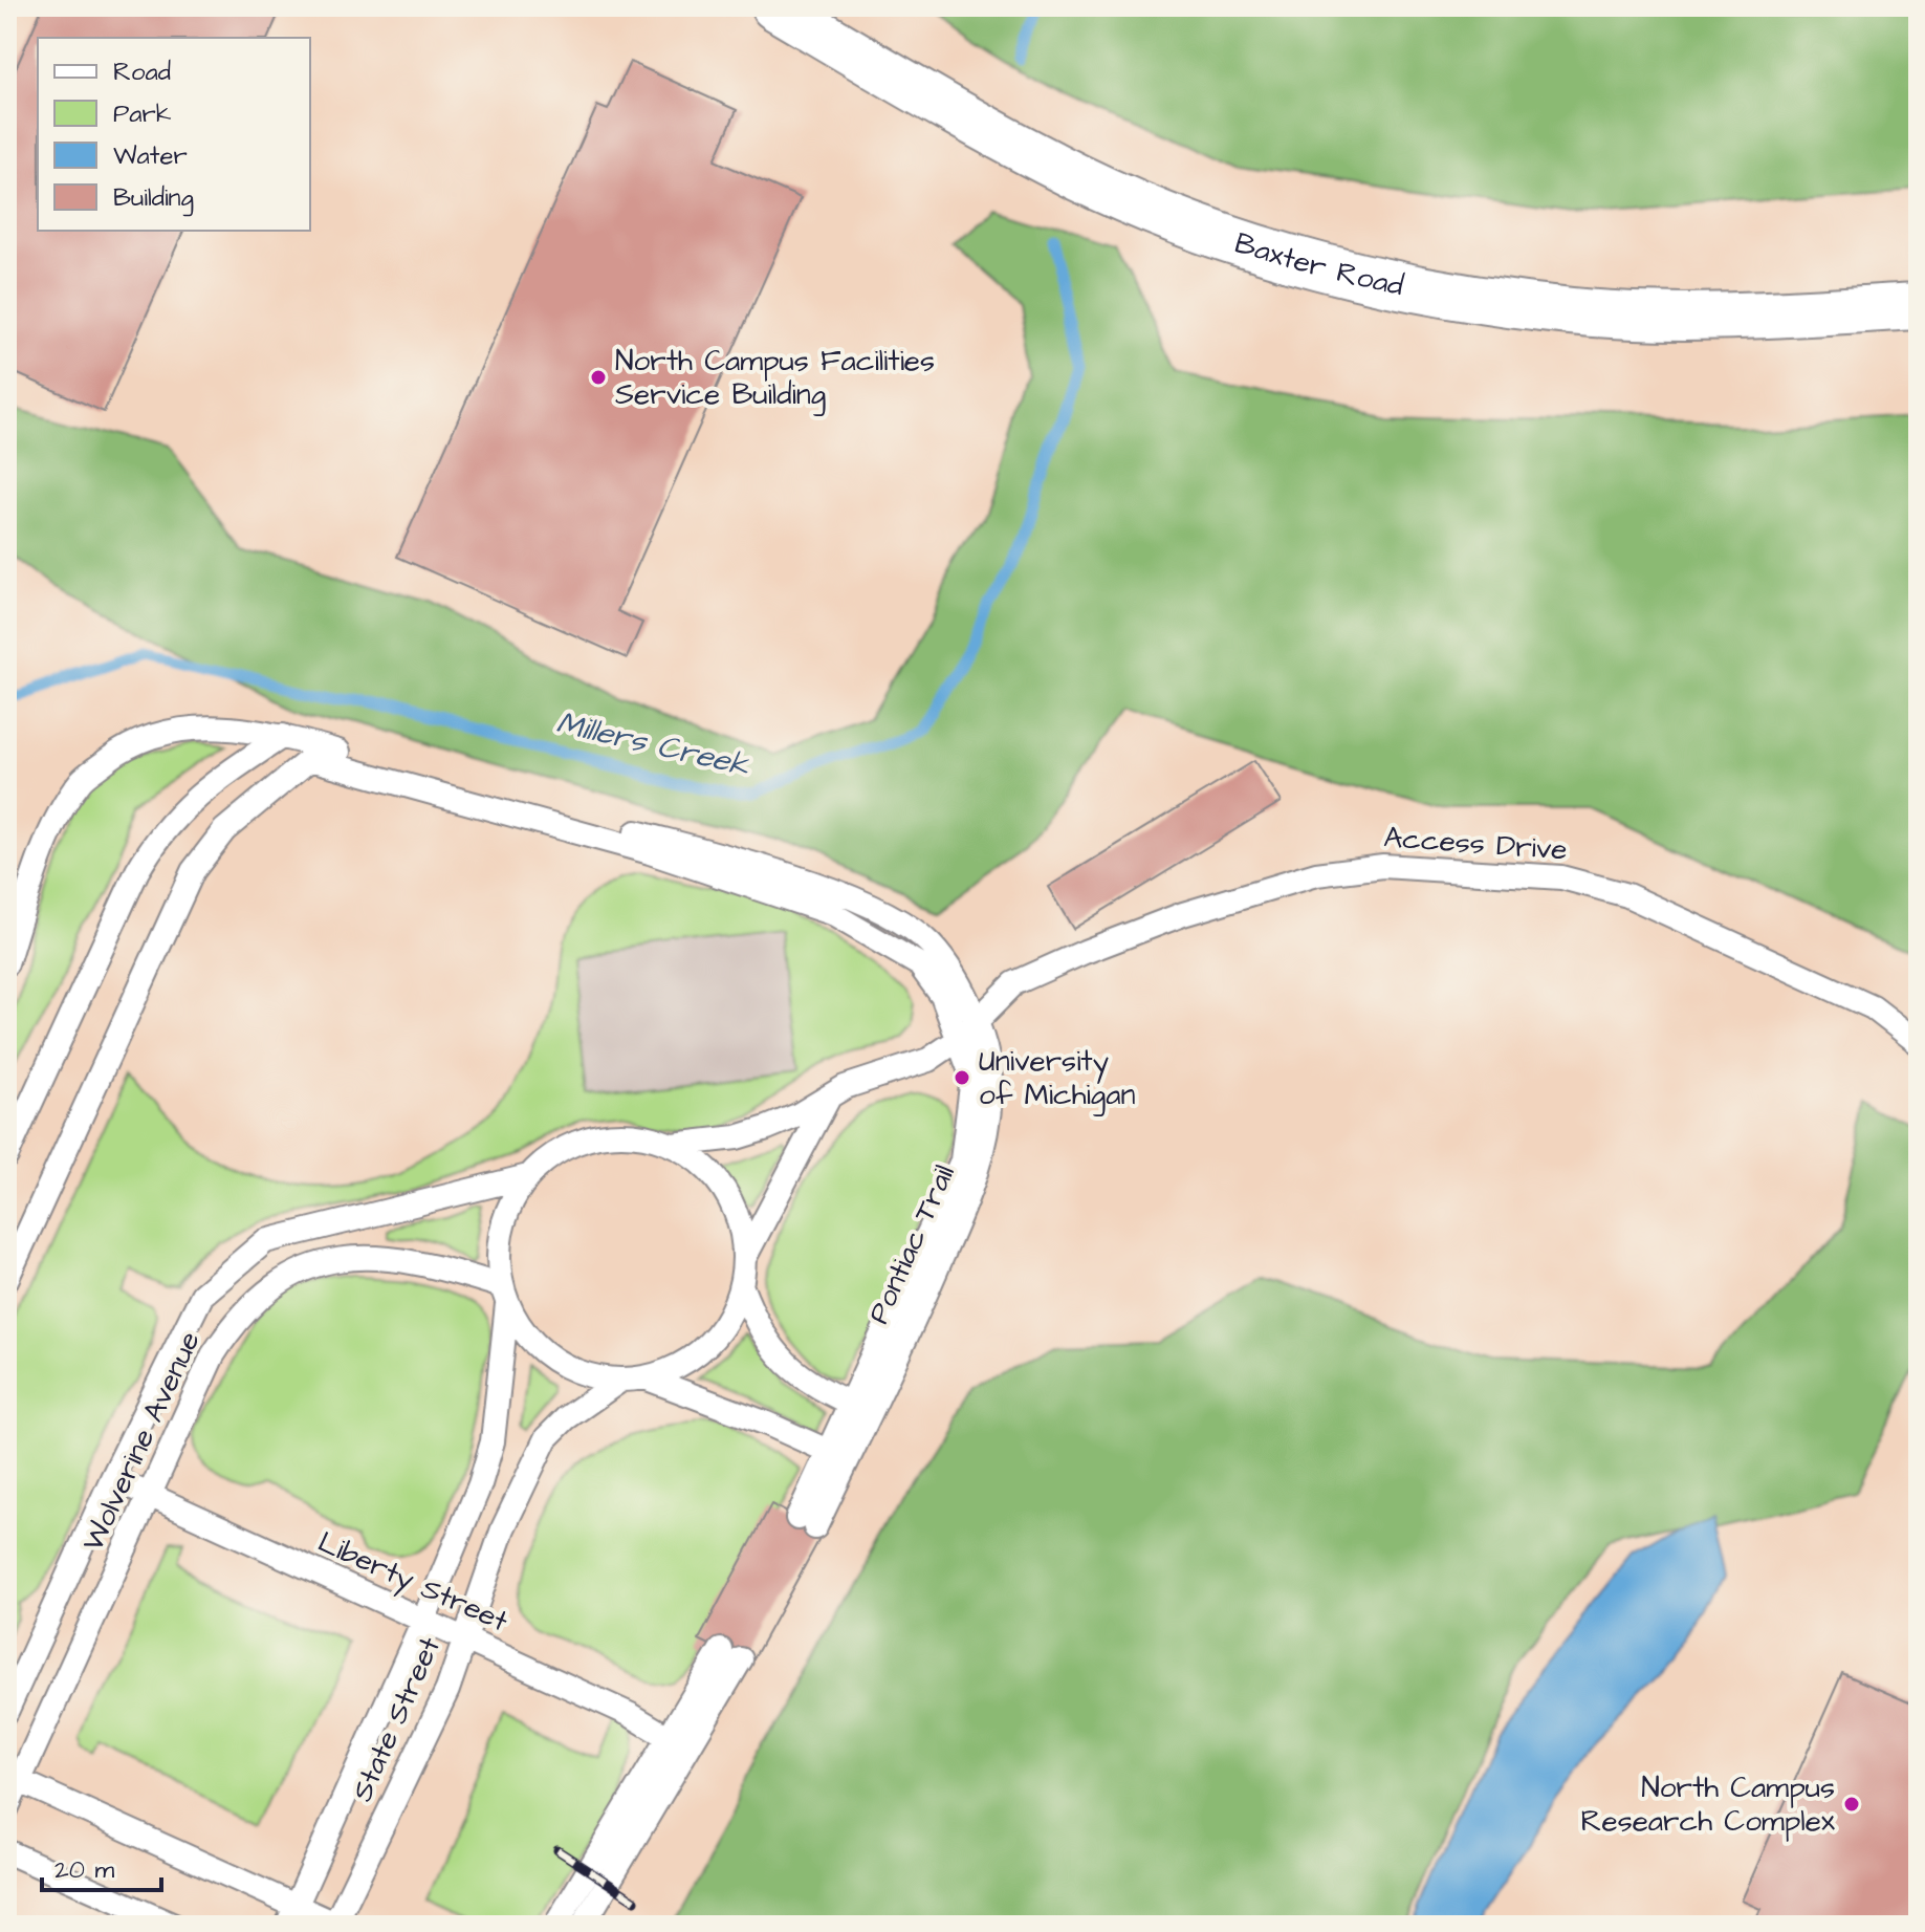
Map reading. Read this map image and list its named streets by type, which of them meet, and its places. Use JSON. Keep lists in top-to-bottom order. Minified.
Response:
{"streets":{"street":["Baxter Road"],"lane":["Access Drive","Pontiac Trail","Wolverine Avenue","Liberty Street","State Street"]},"crossings":[["Access Drive","Pontiac Trail"],["Wolverine Avenue","Liberty Street"],["Wolverine Avenue","State Street"],["Liberty Street","State Street"]],"water":["Millers Creek"],"places":["North Campus Facilities Service Building","University of Michigan","North Campus Research Complex"],"legend":["Road","Park","Water","Building"],"scale_bar":"20 m"}
